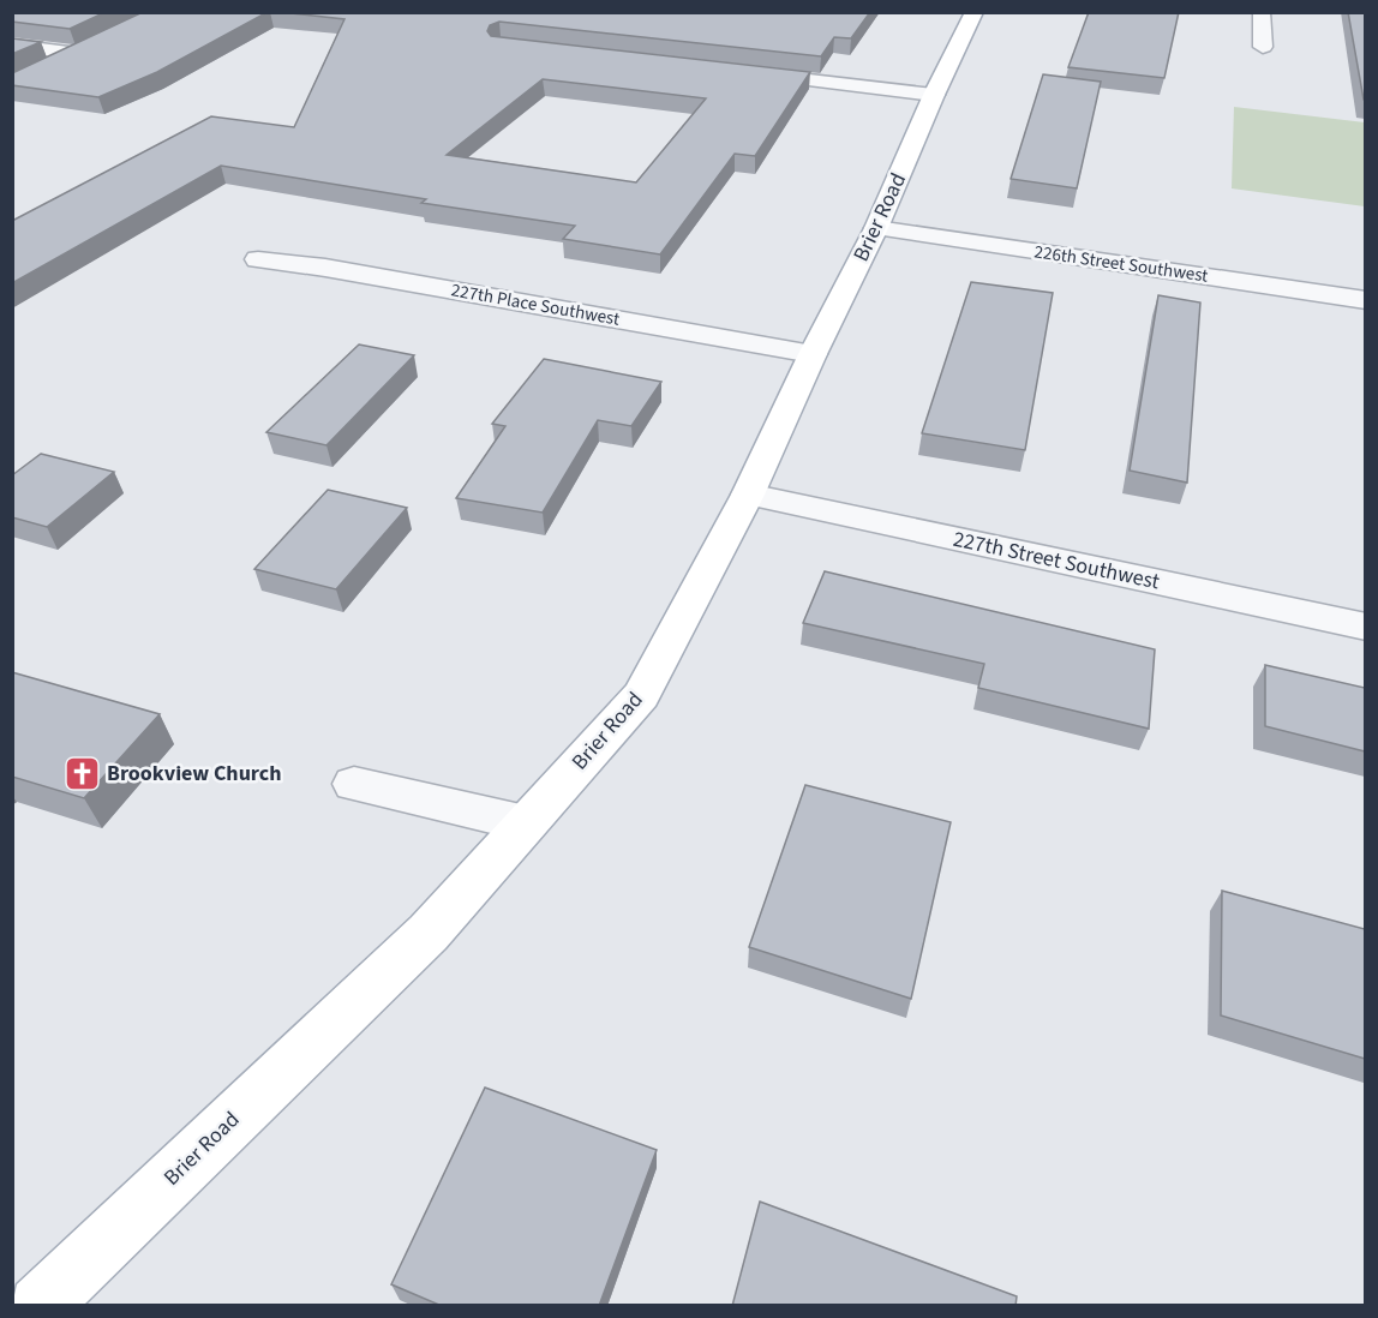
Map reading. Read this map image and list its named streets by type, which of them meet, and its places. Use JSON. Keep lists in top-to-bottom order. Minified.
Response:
{"streets":{"main road":["Brier Road"],"street":["226th Street Southwest","227th Place Southwest","227th Street Southwest"]},"crossings":[["Brier Road","226th Street Southwest"],["Brier Road","227th Place Southwest"],["Brier Road","227th Street Southwest"]],"places":{"church":["Brookview Church"]}}
